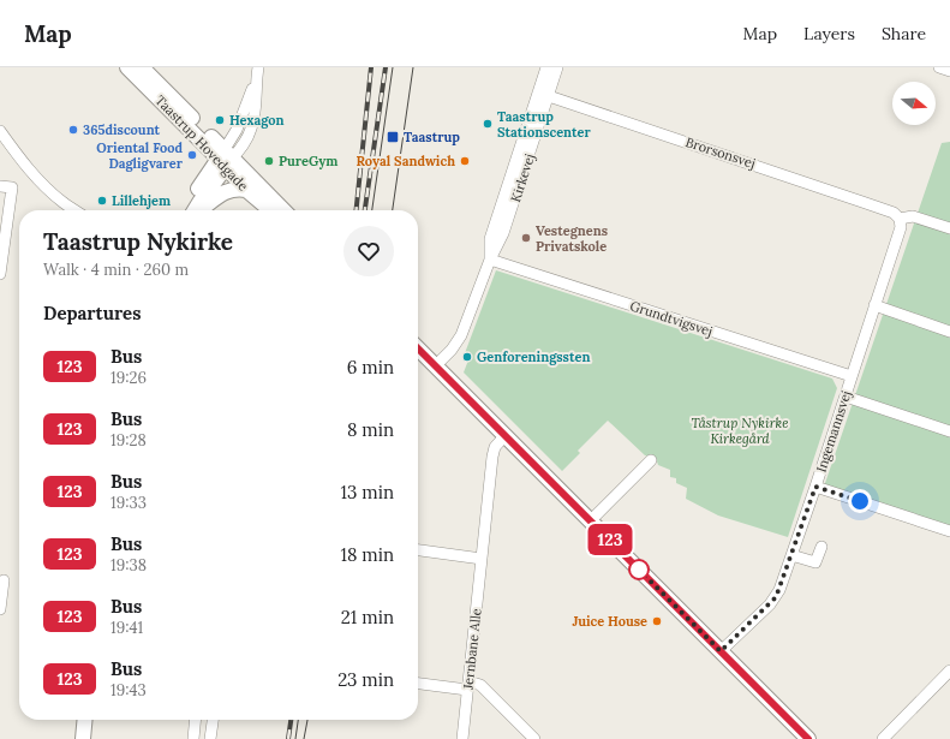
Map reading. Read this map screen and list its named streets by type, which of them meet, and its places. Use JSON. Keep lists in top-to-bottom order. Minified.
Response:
{"streets":{"street":["Taastrup Hovedgade","Brorsonsvej","Kirkevej","Grundtvigsvej","Ingemannsvej","Jernbane Alle"]},"crossings":[["Brorsonsvej","Kirkevej"],["Brorsonsvej","Ingemannsvej"],["Kirkevej","Grundtvigsvej"],["Grundtvigsvej","Ingemannsvej"]],"parks":["Tåstrup Nykirke Kirkegård"],"places":{"other":["Hexagon","Taastrup Stationscenter","365discount","Oriental Food Dagligvarer","PureGym","Royal Sandwich","Lillehjem","Vestegnens Privatskole","Genforeningssten","Juice House"],"transit":["Taastrup"]},"lines":["bus line 123"],"north":"right","page":{"header":"Map","nav":["Map","Layers","Share"],"on_map":"123","heading":[["Taastrup Nykirke","Walk · 4 min · 260 m"],"Departures"],"list":[{"mark":"123","name":"Bus","note":"19:26","value":"6 min"},{"mark":"123","name":"Bus","note":"19:28","value":"8 min"},{"mark":"123","name":"Bus","note":"19:33","value":"13 min"},{"mark":"123","name":"Bus","note":"19:38","value":"18 min"},{"mark":"123","name":"Bus","note":"19:41","value":"21 min"},{"mark":"123","name":"Bus","note":"19:43","value":"23 min"}]}}
